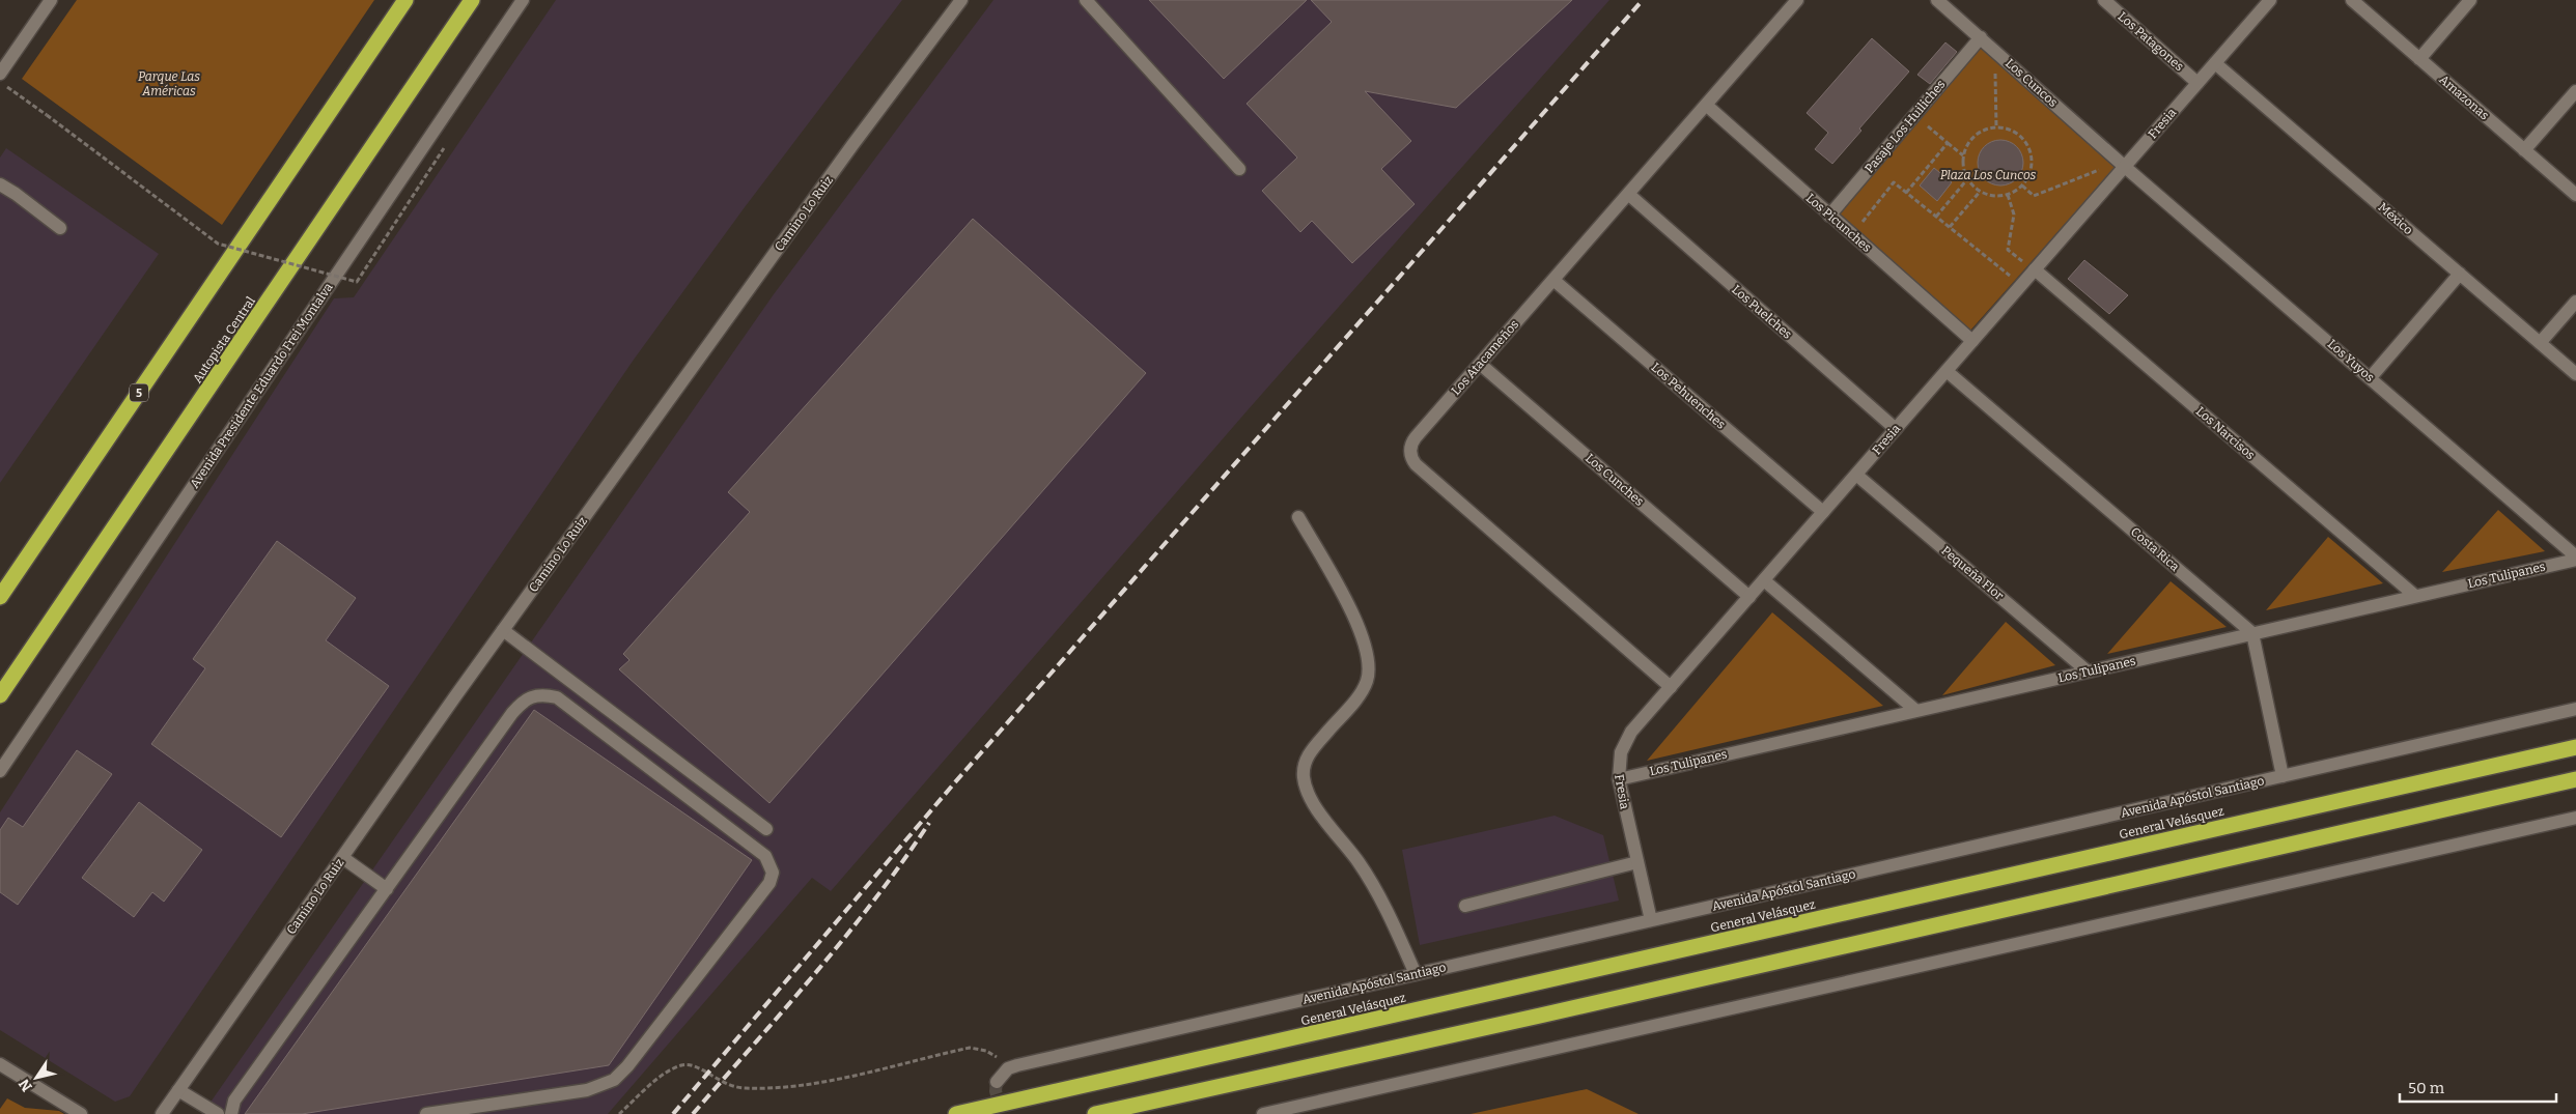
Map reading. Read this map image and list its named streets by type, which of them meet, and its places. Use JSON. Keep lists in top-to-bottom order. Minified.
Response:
{"streets":{"highway":["Autopista Central","5","General Velásquez"],"street":["Los Patagones","Los Cuncos","Amazonas","Fresia","Pasaje Los Huiliches","Camino Lo Ruiz","México","Los Picunches","Los Puelches","Los Atacameños","Los Yuyos","Avenida Presidente Eduardo Frei Montalva","Los Pehuenches","Los Narcisos","Los Cunches","Costa Rica","Pequeña Flor","Los Tulipanes","Avenida Apóstol Santiago"]},"crossings":[["Los Patagones","Fresia"],["Los Cuncos","Fresia"],["Los Cuncos","Pasaje Los Huiliches"],["Los Cuncos","Los Yuyos"],["Fresia","México"],["Fresia","Los Picunches"],["Fresia","Los Puelches"],["Fresia","Los Atacameños"],["Fresia","Los Yuyos"],["Fresia","Los Pehuenches"],["Fresia","Los Narcisos"],["Fresia","Los Cunches"],["Fresia","Costa Rica"],["Fresia","Pequeña Flor"],["Fresia","Los Tulipanes"],["Fresia","Avenida Apóstol Santiago"],["Pasaje Los Huiliches","Los Picunches"],["Los Picunches","Los Atacameños"],["Los Puelches","Los Atacameños"],["Los Atacameños","Los Pehuenches"],["Los Atacameños","Los Cunches"],["Los Yuyos","Los Tulipanes"],["Los Narcisos","Los Tulipanes"],["Costa Rica","Los Tulipanes"],["Pequeña Flor","Los Tulipanes"]],"parks":["Parque Las Américas","Plaza Los Cuncos"],"scale_bar":"50 m","north":"bottom left"}
